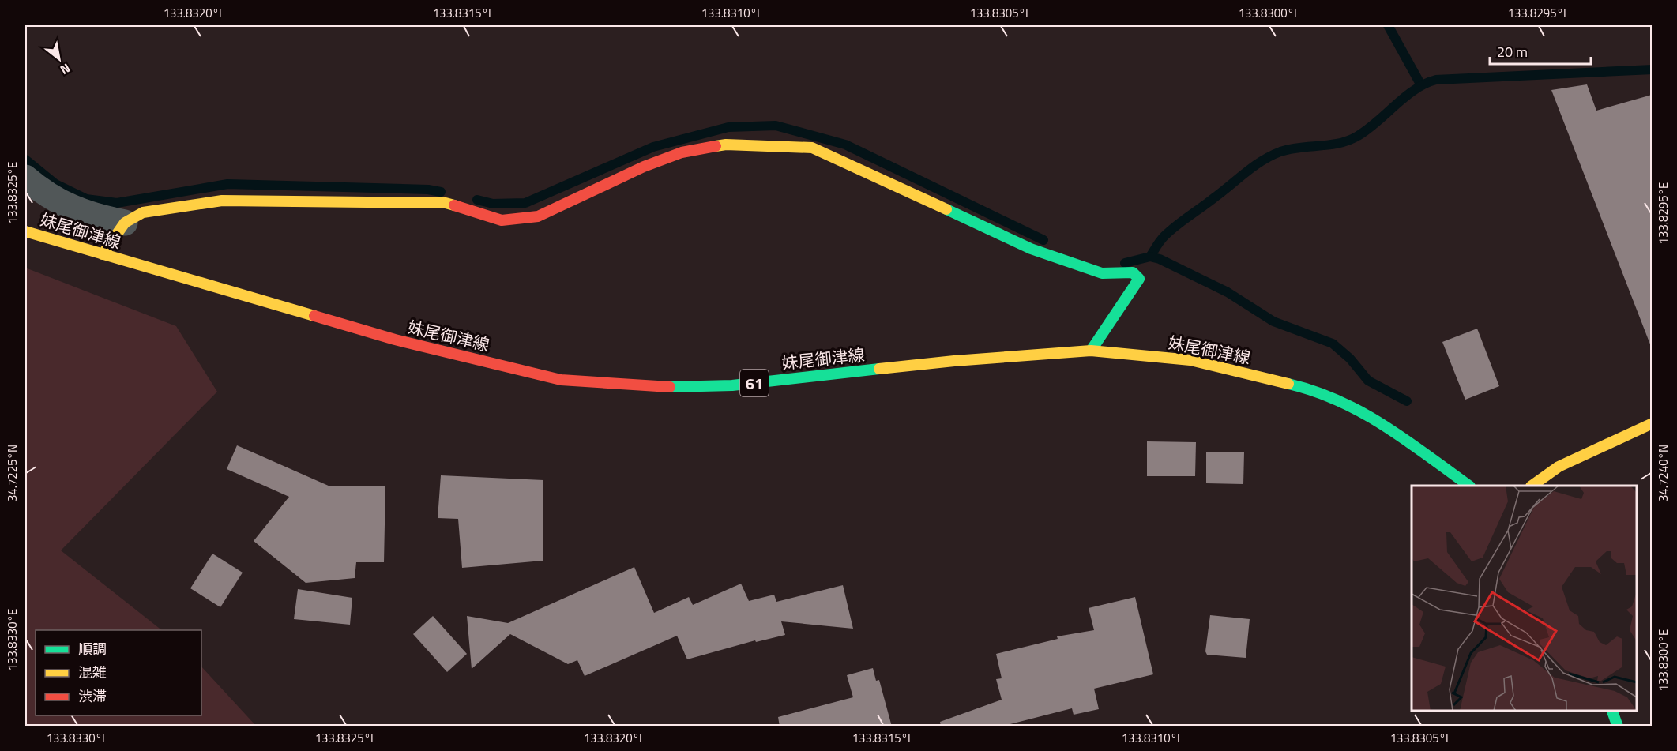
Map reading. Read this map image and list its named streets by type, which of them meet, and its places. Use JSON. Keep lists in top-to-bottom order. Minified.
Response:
{"streets":{"main road":["妹尾御津線","61"]},"legend":["順調","混雑","渋滞"],"scale_bar":"20 m","north":"bottom right","coordinates":["133.8320°E","133.8315°E","133.8310°E","133.8305°E","133.8300°E","133.8295°E","133.8325°E","34.7225°N","34.7240°N","133.8330°E"]}
